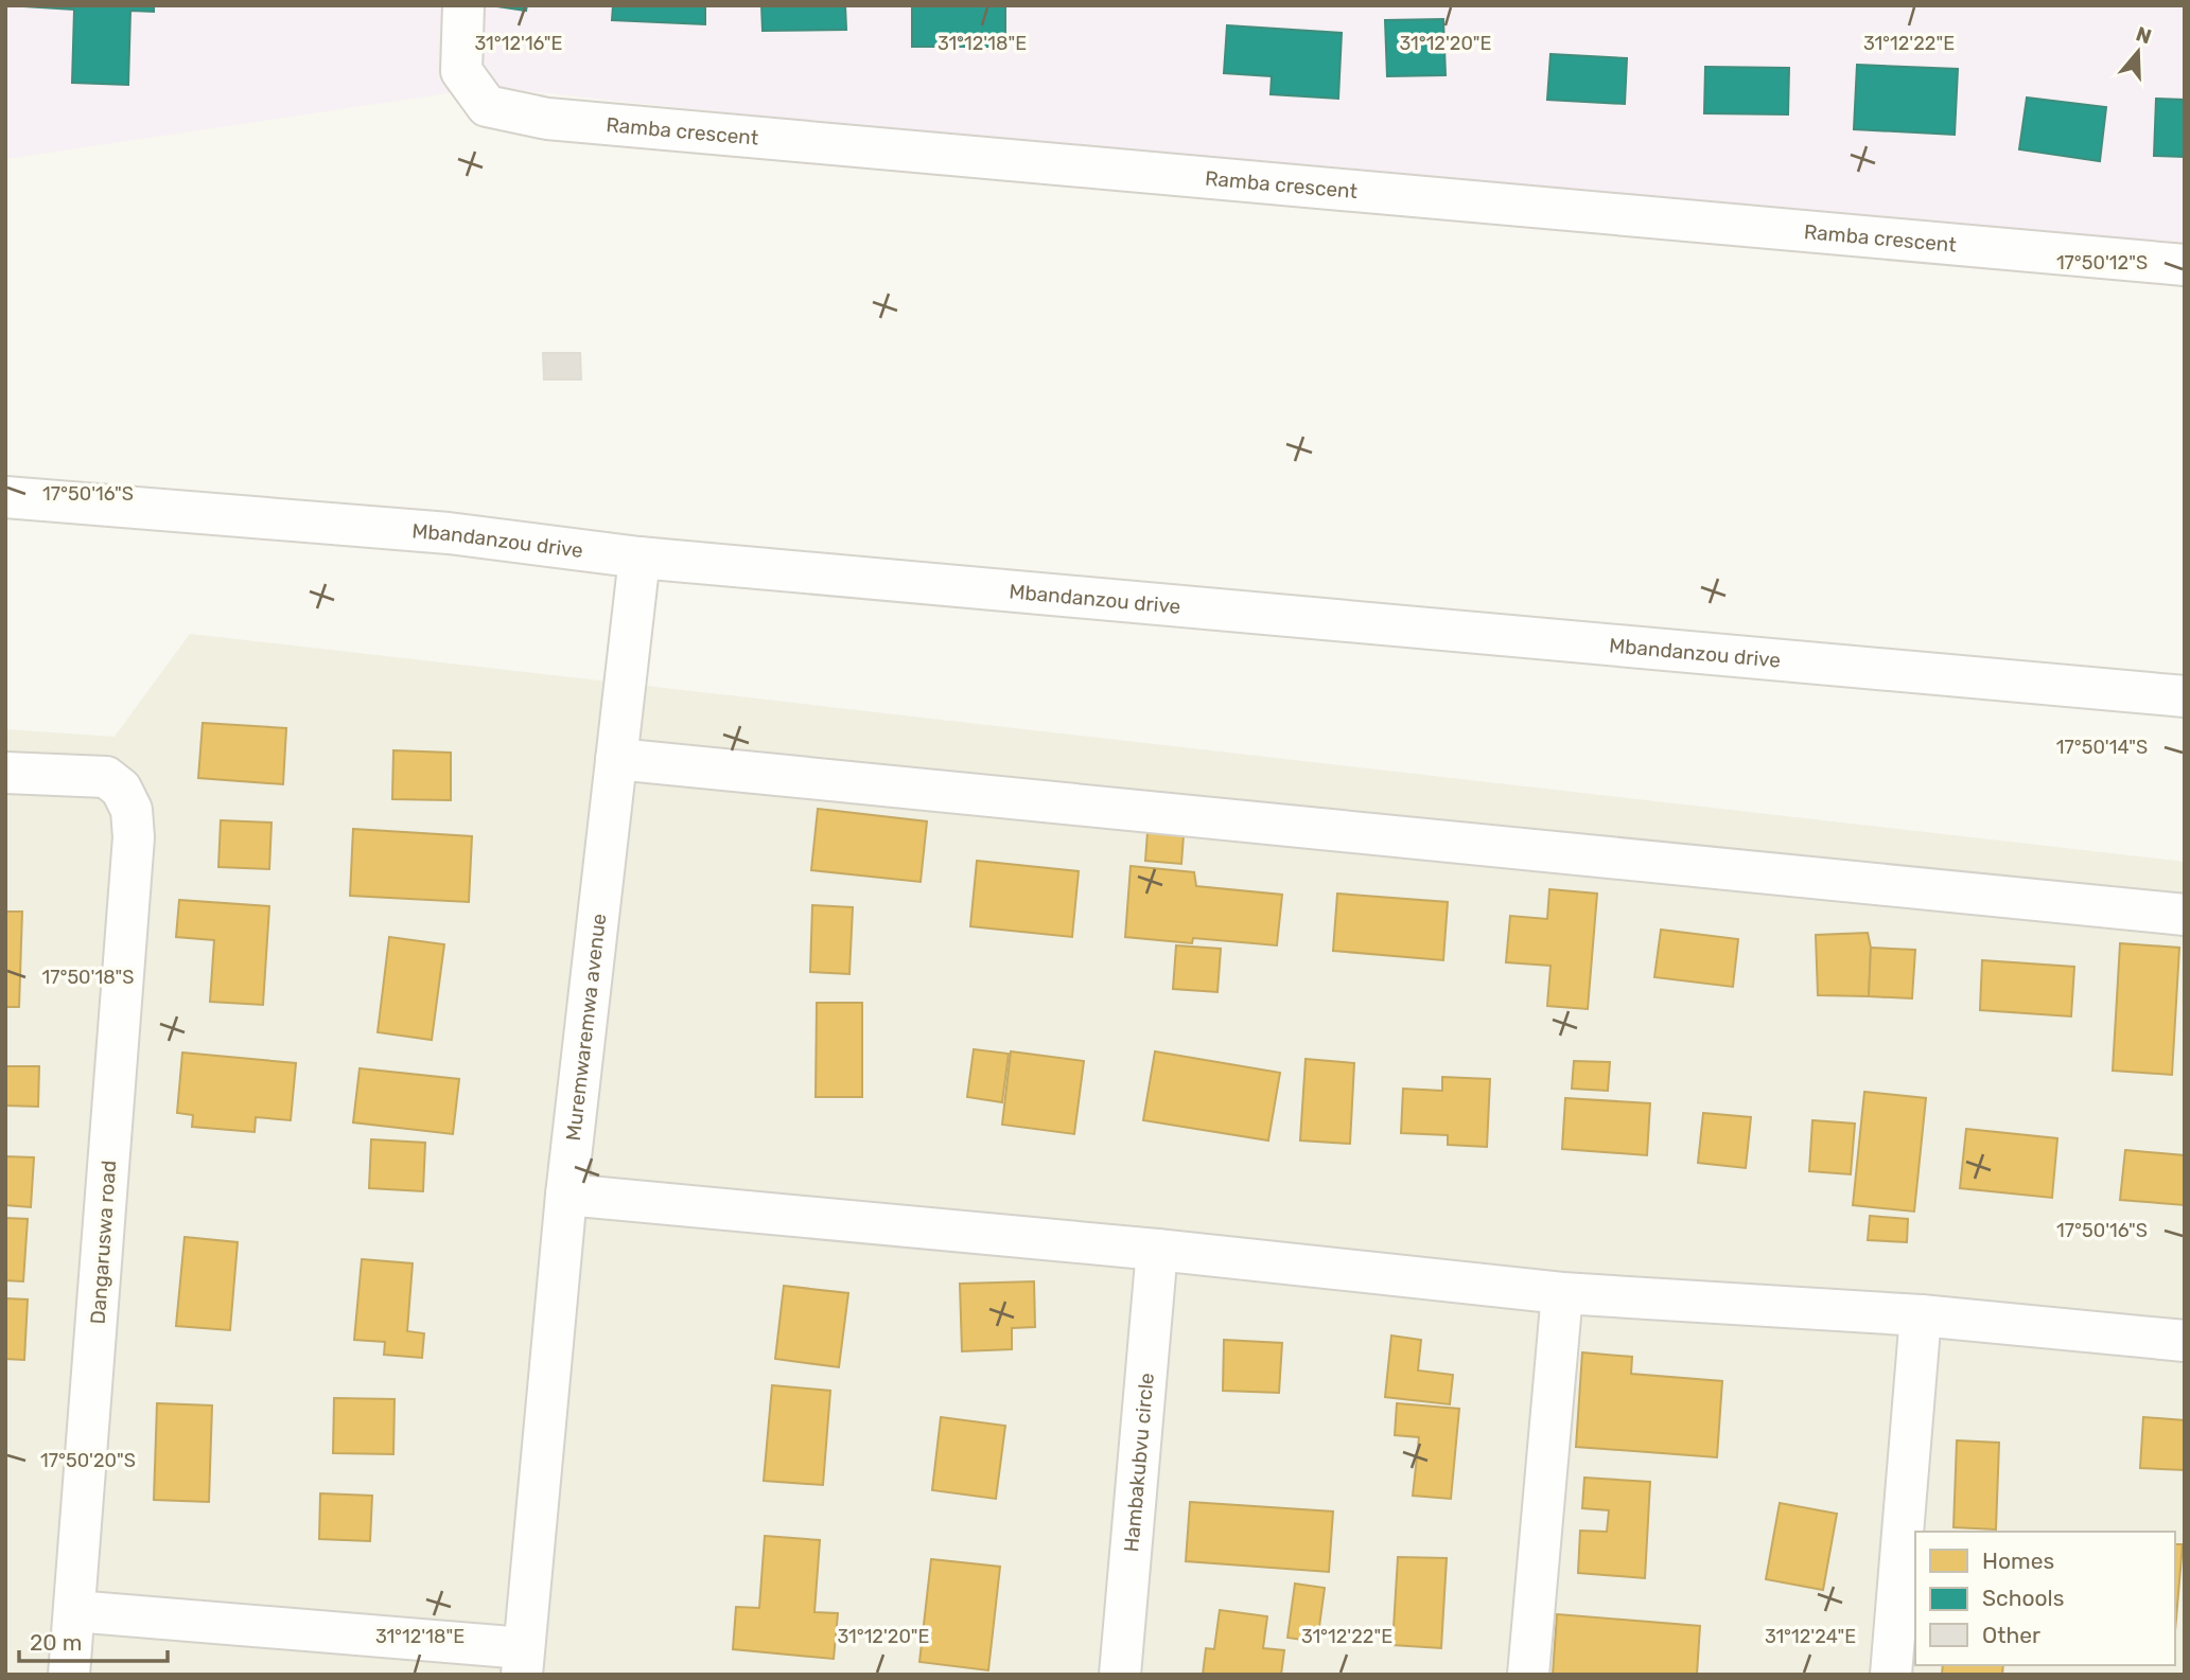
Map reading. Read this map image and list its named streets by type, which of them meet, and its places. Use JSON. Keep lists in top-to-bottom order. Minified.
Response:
{"streets":{"street":["Ramba crescent","Mbandanzou drive","Muremwaremwa avenue","Dangaruswa road","Hambakubvu circle"]},"crossings":[["Mbandanzou drive","Muremwaremwa avenue"]],"legend":["Homes","Schools","Other"],"scale_bar":"20 m","north":"top","coordinates":["31°12'18\"E","31°12'20\"E","31°12'16\"E","31°12'22\"E","17°50'12\"S","17°50'16\"S","17°50'14\"S","17°50'18\"S","17°50'20\"S","31°12'24\"E"]}
